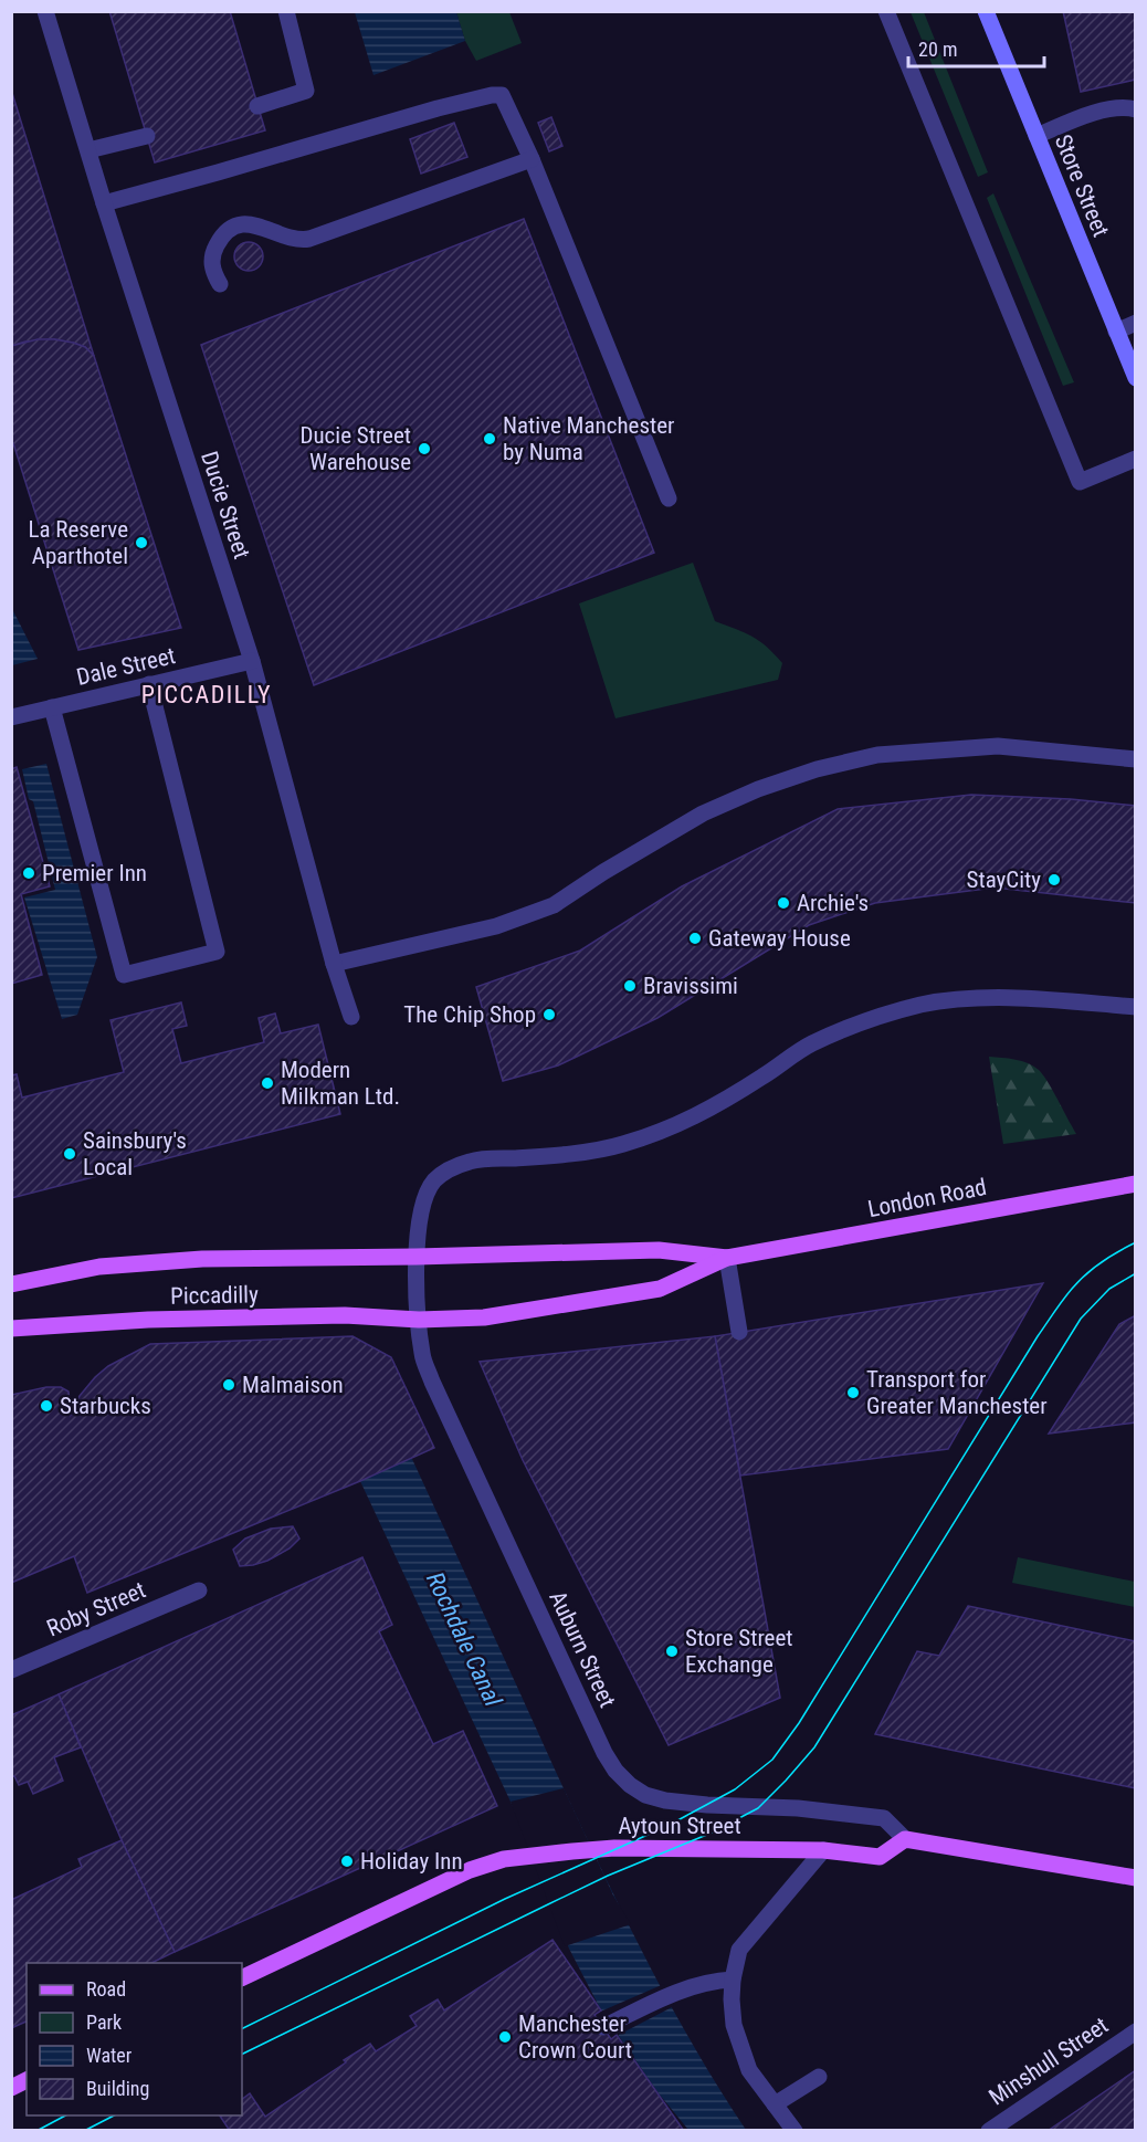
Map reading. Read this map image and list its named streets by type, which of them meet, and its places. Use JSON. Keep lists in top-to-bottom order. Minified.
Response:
{"streets":{"main road":["London Road","Piccadilly","Aytoun Street"],"street":["Store Street","Ducie Street","Dale Street","Roby Street","Auburn Street","Minshull Street"]},"crossings":[["Ducie Street","Dale Street"],["London Road","Piccadilly"],["London Road","Auburn Street"],["Piccadilly","Auburn Street"],["Auburn Street","Aytoun Street"]],"districts":["PICCADILLY"],"water":["Rochdale Canal"],"places":["Native Manchester by Numa","Ducie Street Warehouse","La Reserve Aparthotel","Premier Inn","StayCity","Archie's","Gateway House","Bravissimi","The Chip Shop","Modern Milkman Ltd.","Sainsbury's Local","Malmaison","Transport for Greater Manchester","Starbucks","Store Street Exchange","Holiday Inn","Manchester Crown Court"],"legend":["Road","Park","Water","Building"],"scale_bar":"20 m"}
